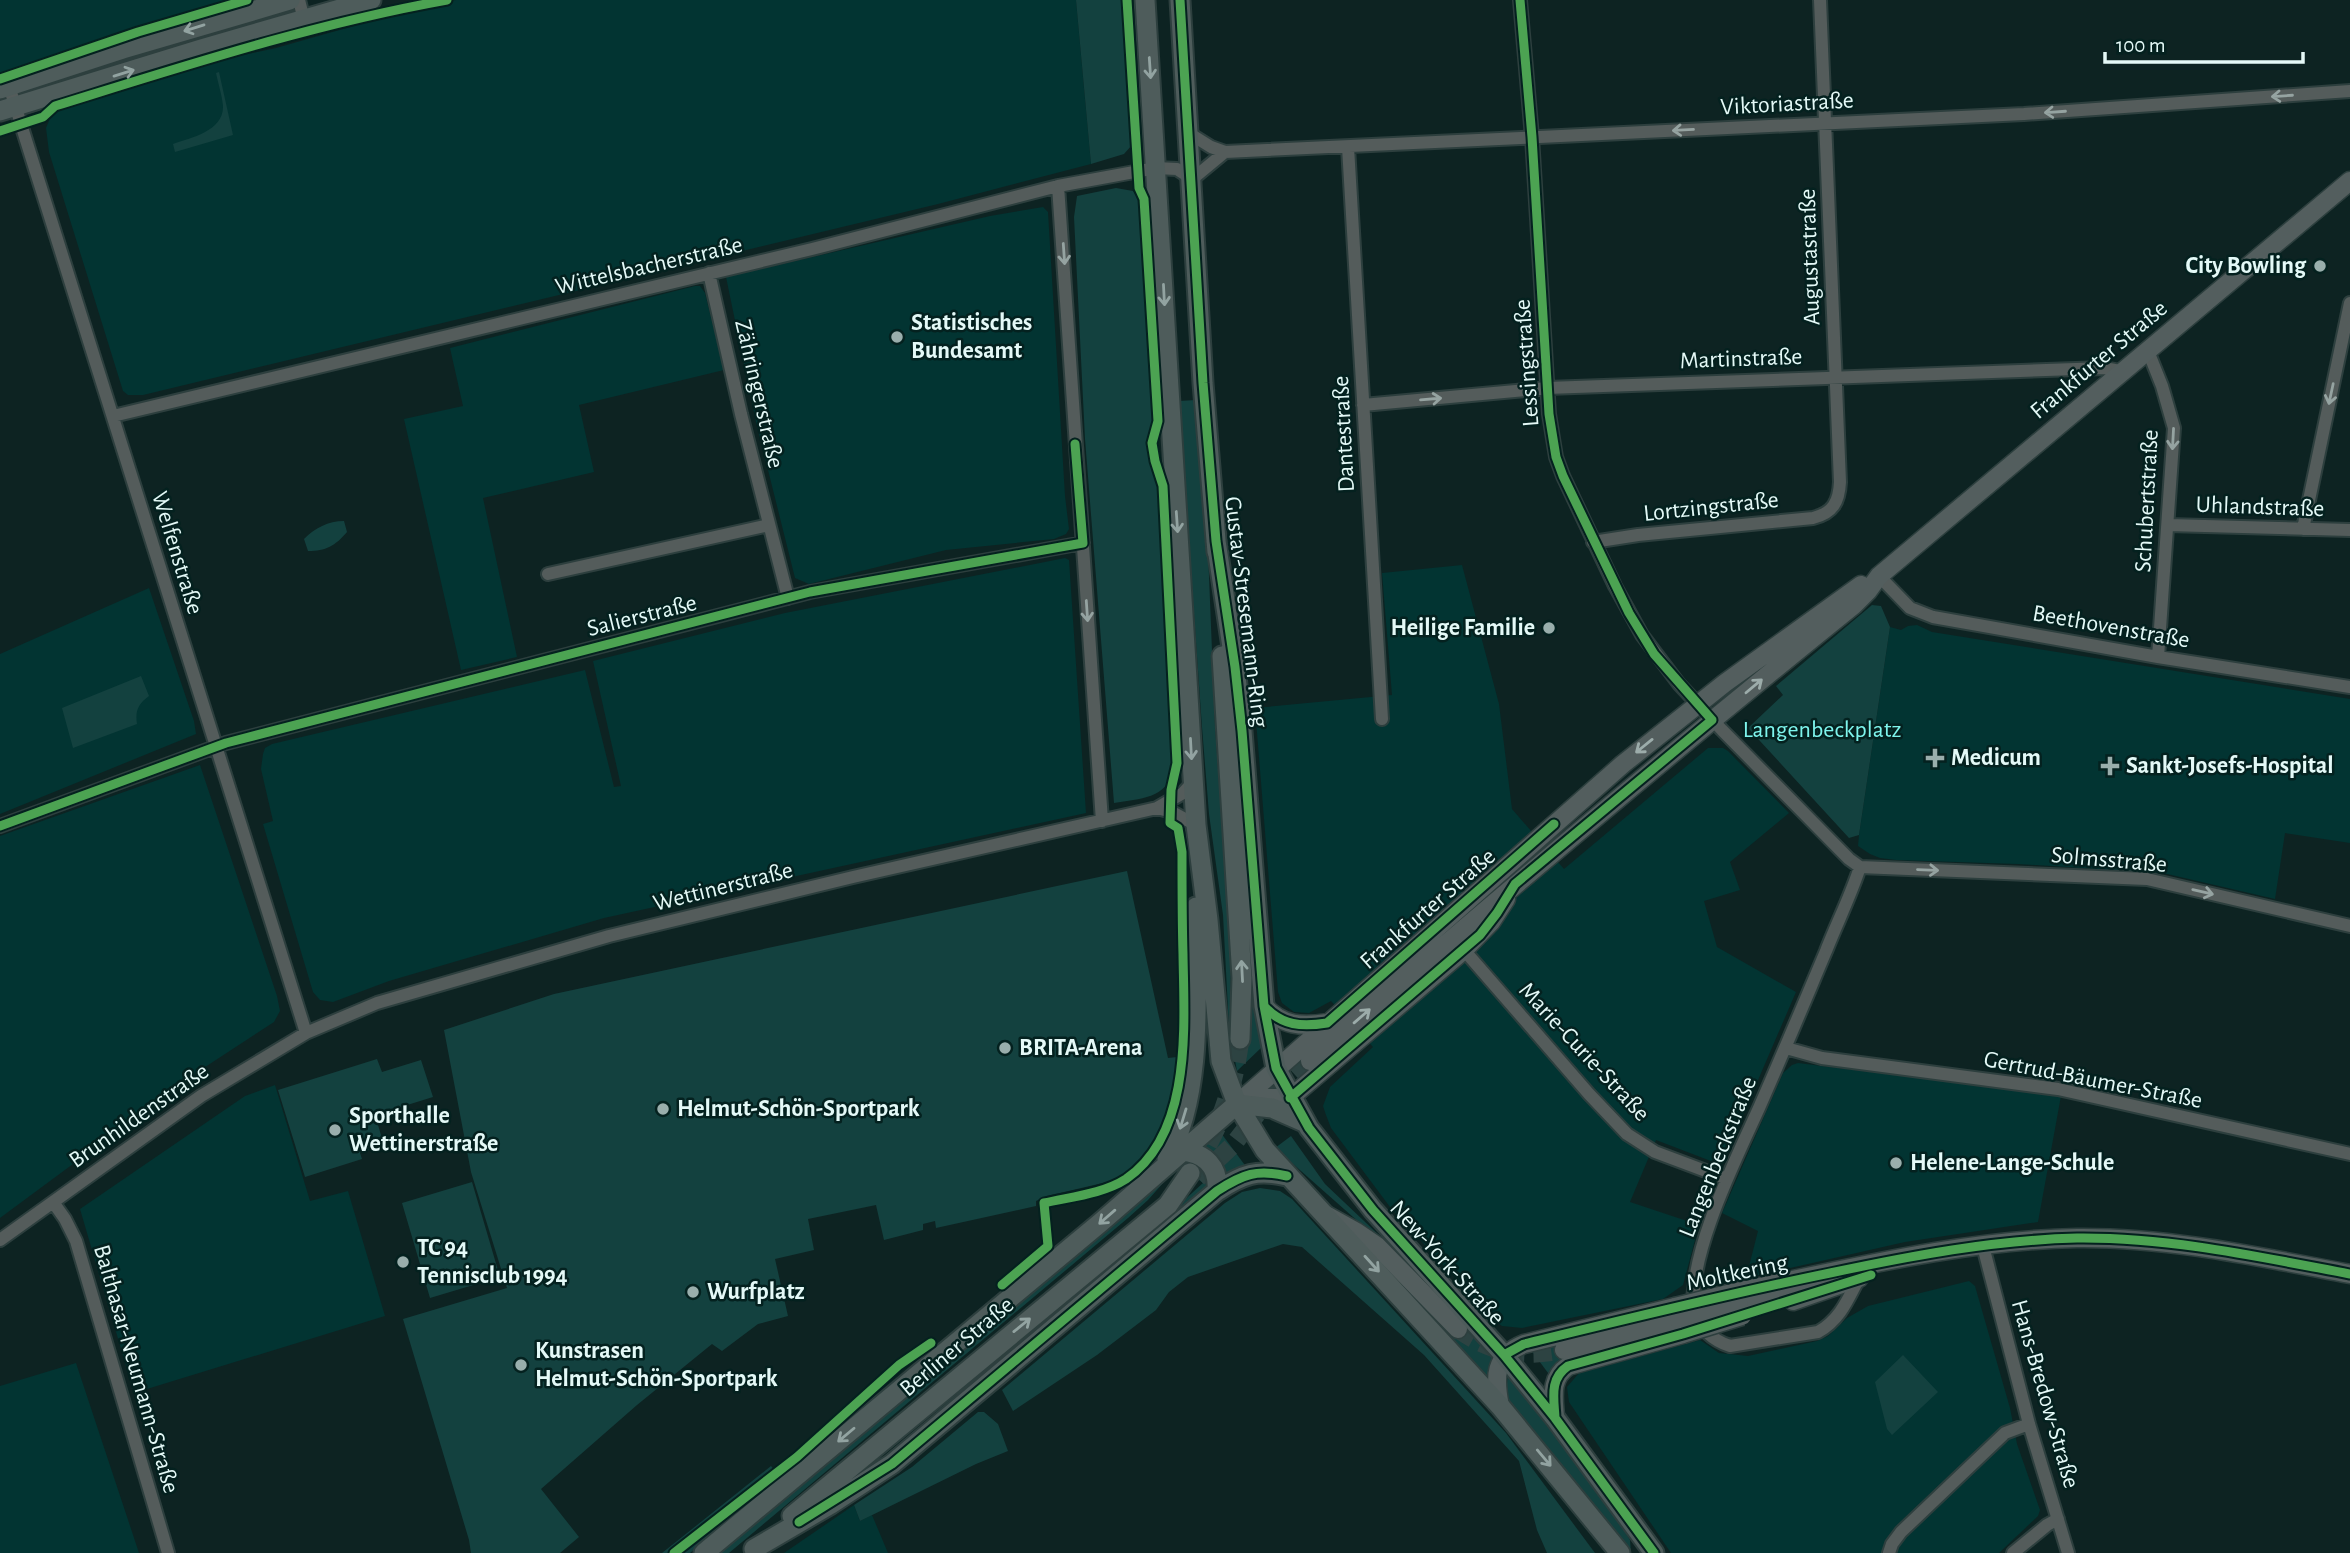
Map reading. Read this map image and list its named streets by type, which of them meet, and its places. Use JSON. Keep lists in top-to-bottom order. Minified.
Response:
{"streets":{"main road":["Frankfurter Straße","Gustav-Stresemann-Ring","New-York-Straße","Moltkering","Berliner Straße"],"street":["Viktoriastraße","Augustastraße","Wittelsbacherstraße","Martinstraße","Lessingstraße","Zähringerstraße","Dantestraße","Schubertstraße","Lortzingstraße","Uhlandstraße","Welfenstraße","Salierstraße","Beethovenstraße","Solmsstraße","Wettinerstraße","Marie-Curie-Straße","Gertrud-Bäumer-Straße","Brunhildenstraße","Langenbeckstraße","Balthasar-Neumann-Straße","Hans-Bredow-Straße"]},"crossings":[["Viktoriastraße","Augustastraße"],["Viktoriastraße","Lessingstraße"],["Viktoriastraße","Dantestraße"],["Augustastraße","Martinstraße"],["Augustastraße","Lortzingstraße"],["Wittelsbacherstraße","Zähringerstraße"],["Wittelsbacherstraße","Welfenstraße"],["Wittelsbacherstraße","Gustav-Stresemann-Ring"],["Martinstraße","Frankfurter Straße"],["Martinstraße","Lessingstraße"],["Martinstraße","Dantestraße"],["Frankfurter Straße","Lessingstraße"],["Frankfurter Straße","Schubertstraße"],["Frankfurter Straße","Gustav-Stresemann-Ring"],["Frankfurter Straße","Beethovenstraße"],["Frankfurter Straße","New-York-Straße"],["Frankfurter Straße","Berliner Straße"],["Lessingstraße","Lortzingstraße"],["Zähringerstraße","Salierstraße"],["Schubertstraße","Uhlandstraße"],["Schubertstraße","Beethovenstraße"],["Welfenstraße","Salierstraße"],["Welfenstraße","Wettinerstraße"],["Welfenstraße","Brunhildenstraße"],["Gustav-Stresemann-Ring","New-York-Straße"],["Solmsstraße","Langenbeckstraße"],["Wettinerstraße","Brunhildenstraße"],["Marie-Curie-Straße","Langenbeckstraße"],["Gertrud-Bäumer-Straße","Langenbeckstraße"],["Brunhildenstraße","Balthasar-Neumann-Straße"],["Langenbeckstraße","Moltkering"],["New-York-Straße","Moltkering"],["New-York-Straße","Berliner Straße"],["Moltkering","Hans-Bredow-Straße"]],"one_way":["Viktoriastraße","Schubertstraße","Solmsstraße"],"parks":["Langenbeckplatz"],"places":{"other":["City Bowling","Statistisches Bundesamt","Heilige Familie","BRITA-Arena","Helmut-Schön-Sportpark","Sporthalle Wettinerstraße","Helene-Lange-Schule","TC 94 Tennisclub 1994","Wurfplatz","Kunstrasen Helmut-Schön-Sportpark"],"health":["Medicum","Sankt-Josefs-Hospital"]},"scale_bar":"100 m"}
